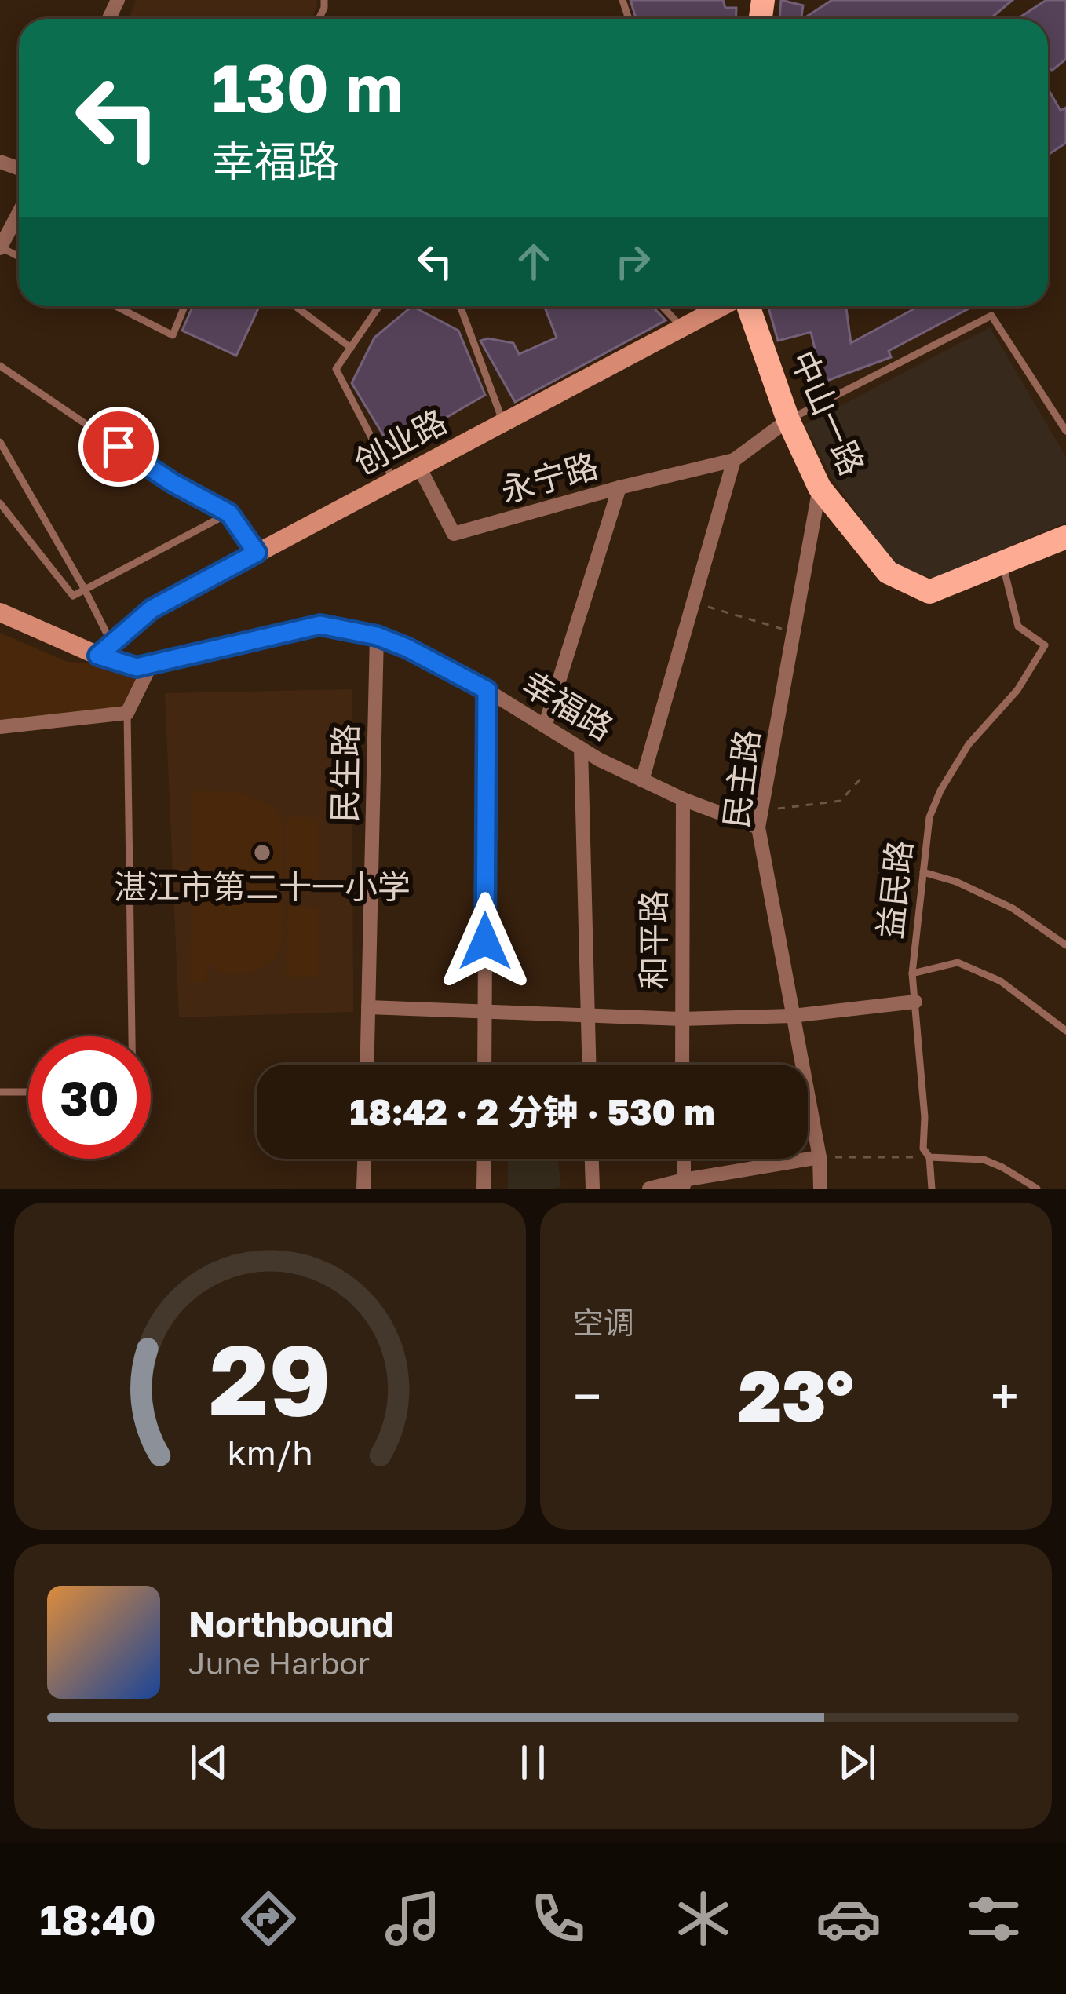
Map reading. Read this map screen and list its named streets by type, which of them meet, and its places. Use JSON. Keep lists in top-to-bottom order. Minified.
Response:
{"streets":{"main road":["中山一路"],"street":["创业路","永宁路","幸福路","民生路","民主路","和平路"],"lane":["益民路"]},"crossings":[["中山一路","民主路"],["中山一路","益民路"],["创业路","永宁路"],["幸福路","民生路"],["幸福路","民主路"],["幸福路","和平路"]],"places":["湛江市第二十一小学"],"page":{"turn":["130 m","幸福路"],"limit":"30","trip":"18:42 · 2 分钟 · 530 m","tile":"空调","heat":["−","23°","+"],"song":["Northbound","June Harbor"],"tabs":"18:40","gauge":["29","km/h"]}}
